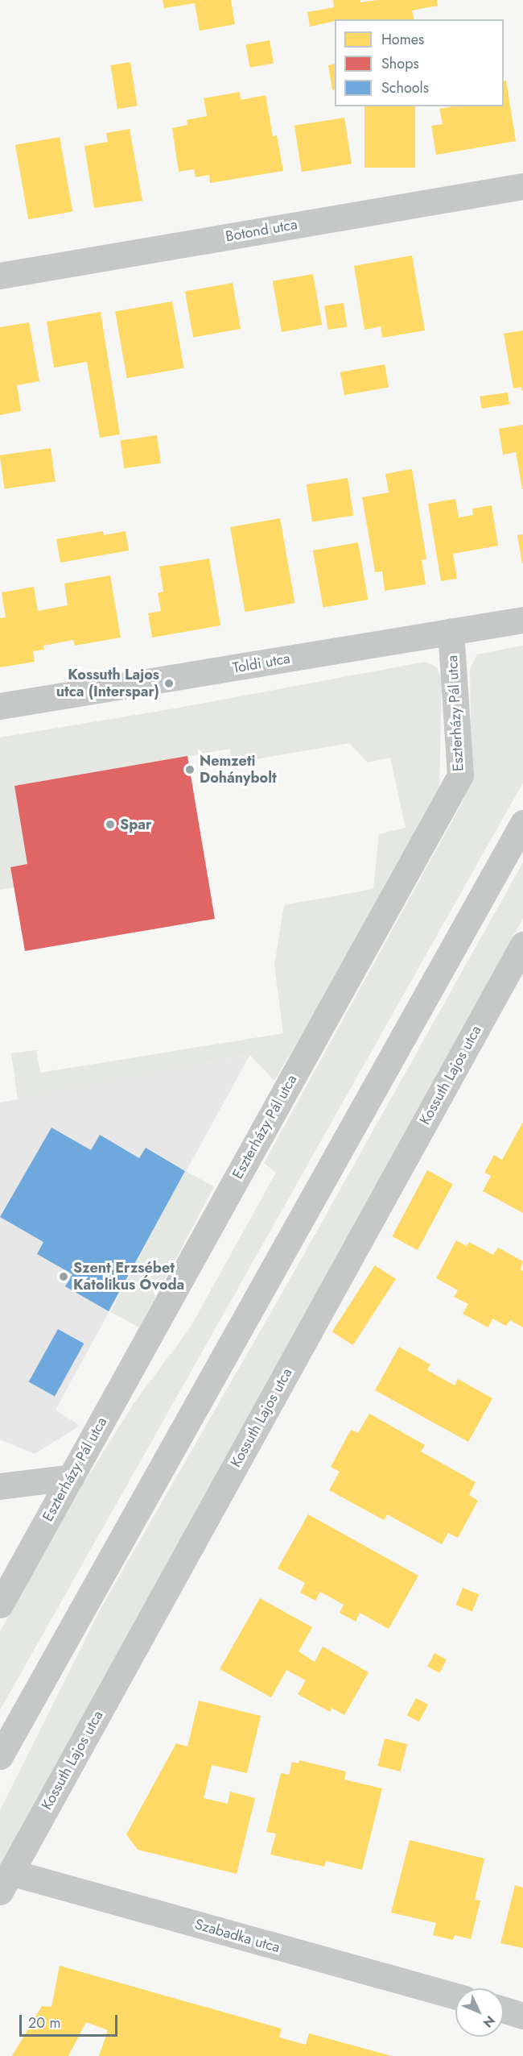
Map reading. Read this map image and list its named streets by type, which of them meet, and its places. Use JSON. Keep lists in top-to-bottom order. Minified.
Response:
{"streets":{"street":["Botond utca","Toldi utca","Eszterházy Pál utca","Kossuth Lajos utca","Szabadka utca"]},"crossings":[["Toldi utca","Eszterházy Pál utca"],["Kossuth Lajos utca","Szabadka utca"]],"places":["Kossuth Lajos utca (Interspar)","Nemzeti Dohánybolt","Spar","Szent Erzsébet Katolikus Óvoda"],"legend":["Homes","Shops","Schools"],"scale_bar":"20 m","north":"bottom right"}
